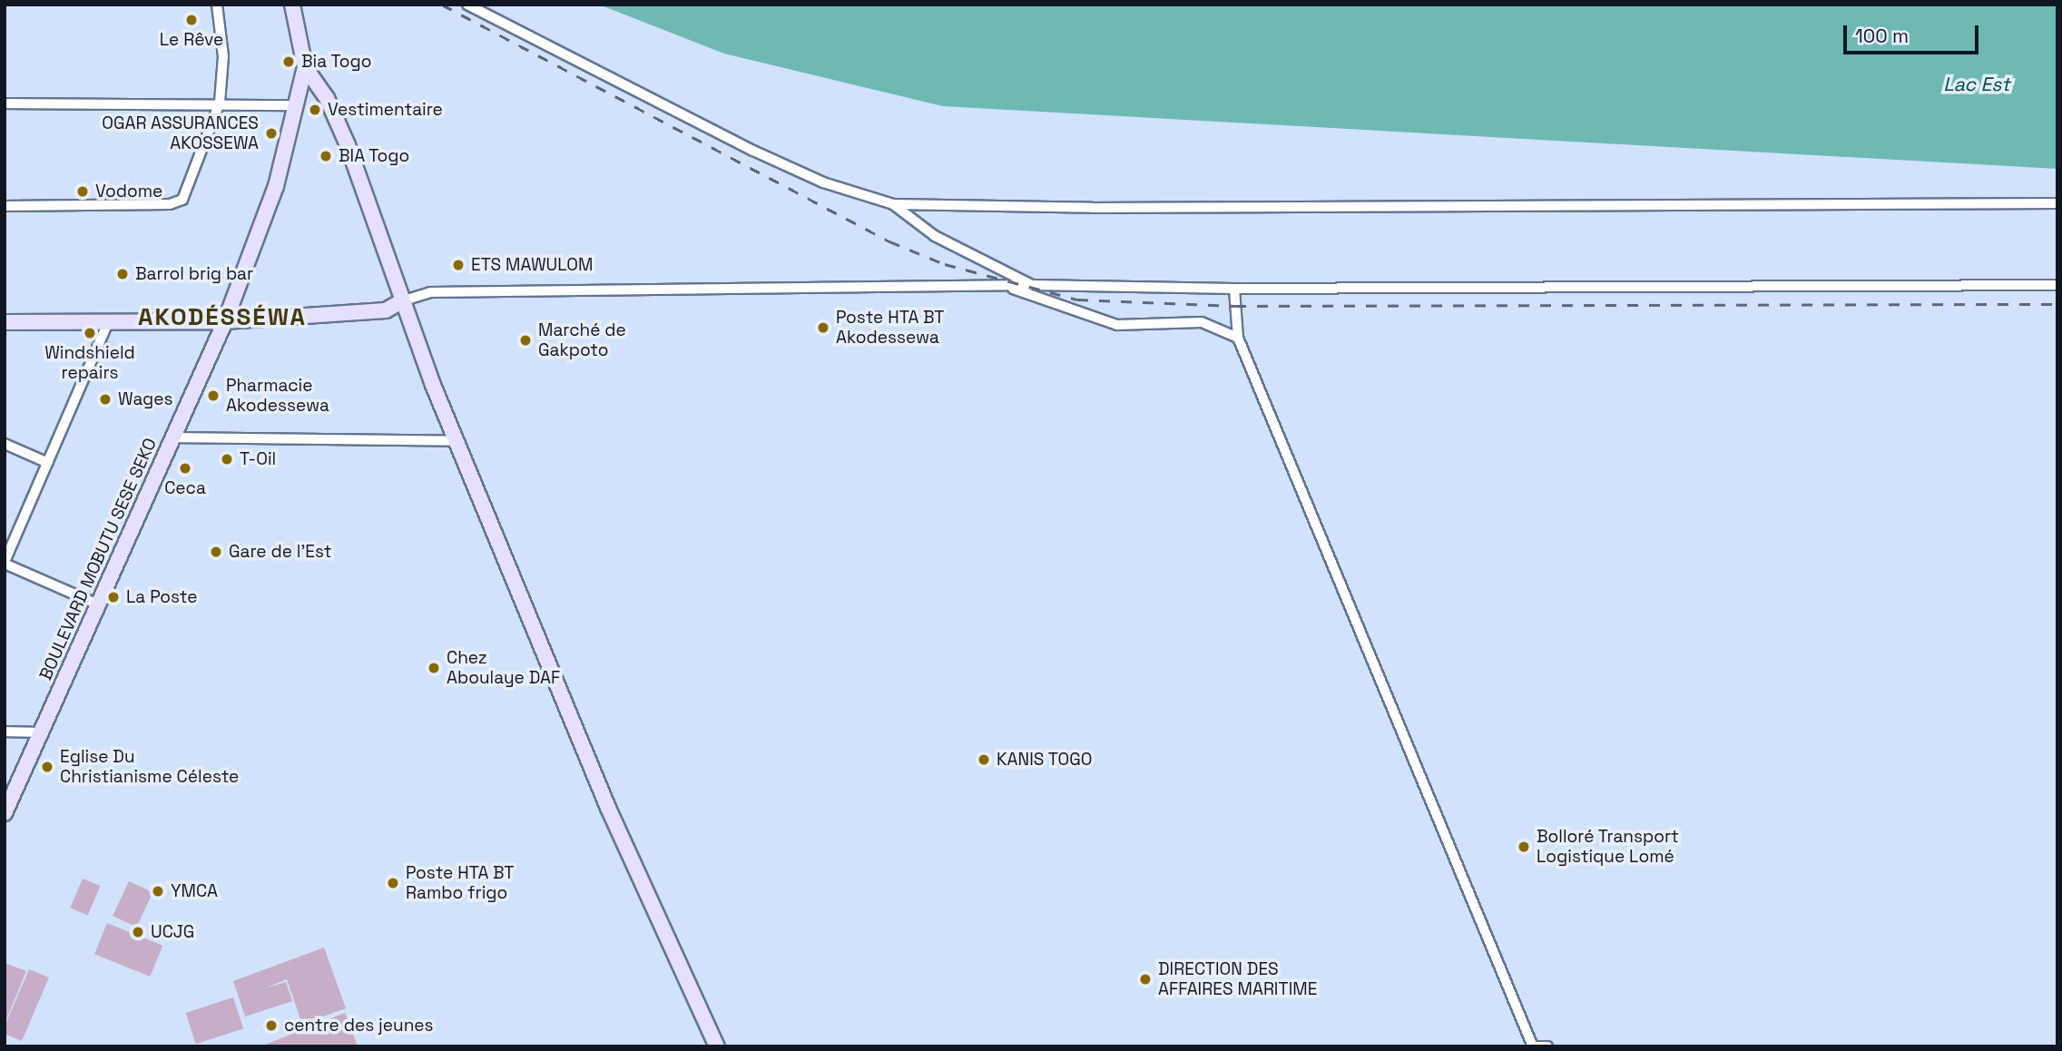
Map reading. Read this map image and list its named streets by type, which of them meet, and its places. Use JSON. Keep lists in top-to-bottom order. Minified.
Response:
{"streets":{"street":["BOULEVARD MOBUTU SESE SEKO"]},"districts":["AKODÉSSÉWA"],"water":["Lac Est"],"places":["Le Rêve","Bia Togo","Vestimentaire","OGAR ASSURANCES AKOSSEWA","BIA Togo","Vodome","ETS MAWULOM","Barrol brig bar","Poste HTA BT Akodessewa","Windshield repairs","Marché de Gakpoto","Pharmacie Akodessewa","Wages","T-Oil","Ceca","Gare de l'Est","La Poste","Chez Aboulaye DAF","KANIS TOGO","Eglise Du Christianisme Céleste","Bolloré Transport Logistique Lomé","Poste HTA BT Rambo frigo","YMCA","UCJG","DIRECTION DES AFFAIRES MARITIME","centre des jeunes"],"scale_bar":"100 m"}
